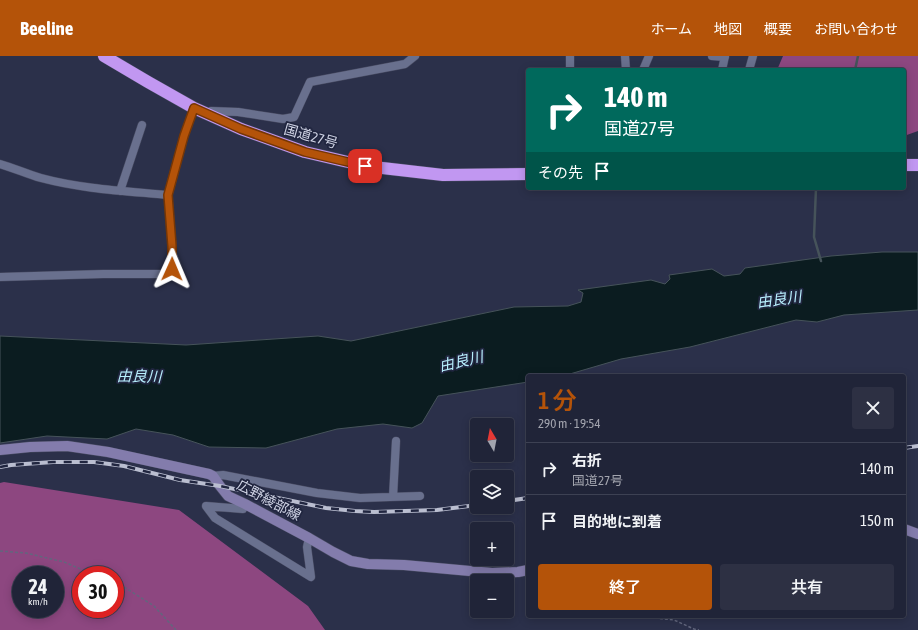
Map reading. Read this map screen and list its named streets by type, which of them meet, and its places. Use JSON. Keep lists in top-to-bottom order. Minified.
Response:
{"streets":{"highway":["国道27号"],"main road":["広野綾部線"]},"water":["由良川"],"north":"top","page":{"header":"Beeline","nav":["ホーム","地図","概要","お問い合わせ"],"turn":["140 m","国道27号"],"then":"その先","heading":["1 分","290 m · 19:54"],"map_buttons":["+","−"],"list":[{"name":"右折","note":"国道27号","value":"140 m"},{"name":"目的地に到着","value":"150 m"}],"buttons":["終了","共有"],"speed":"24 km/h","limit":"30"}}
